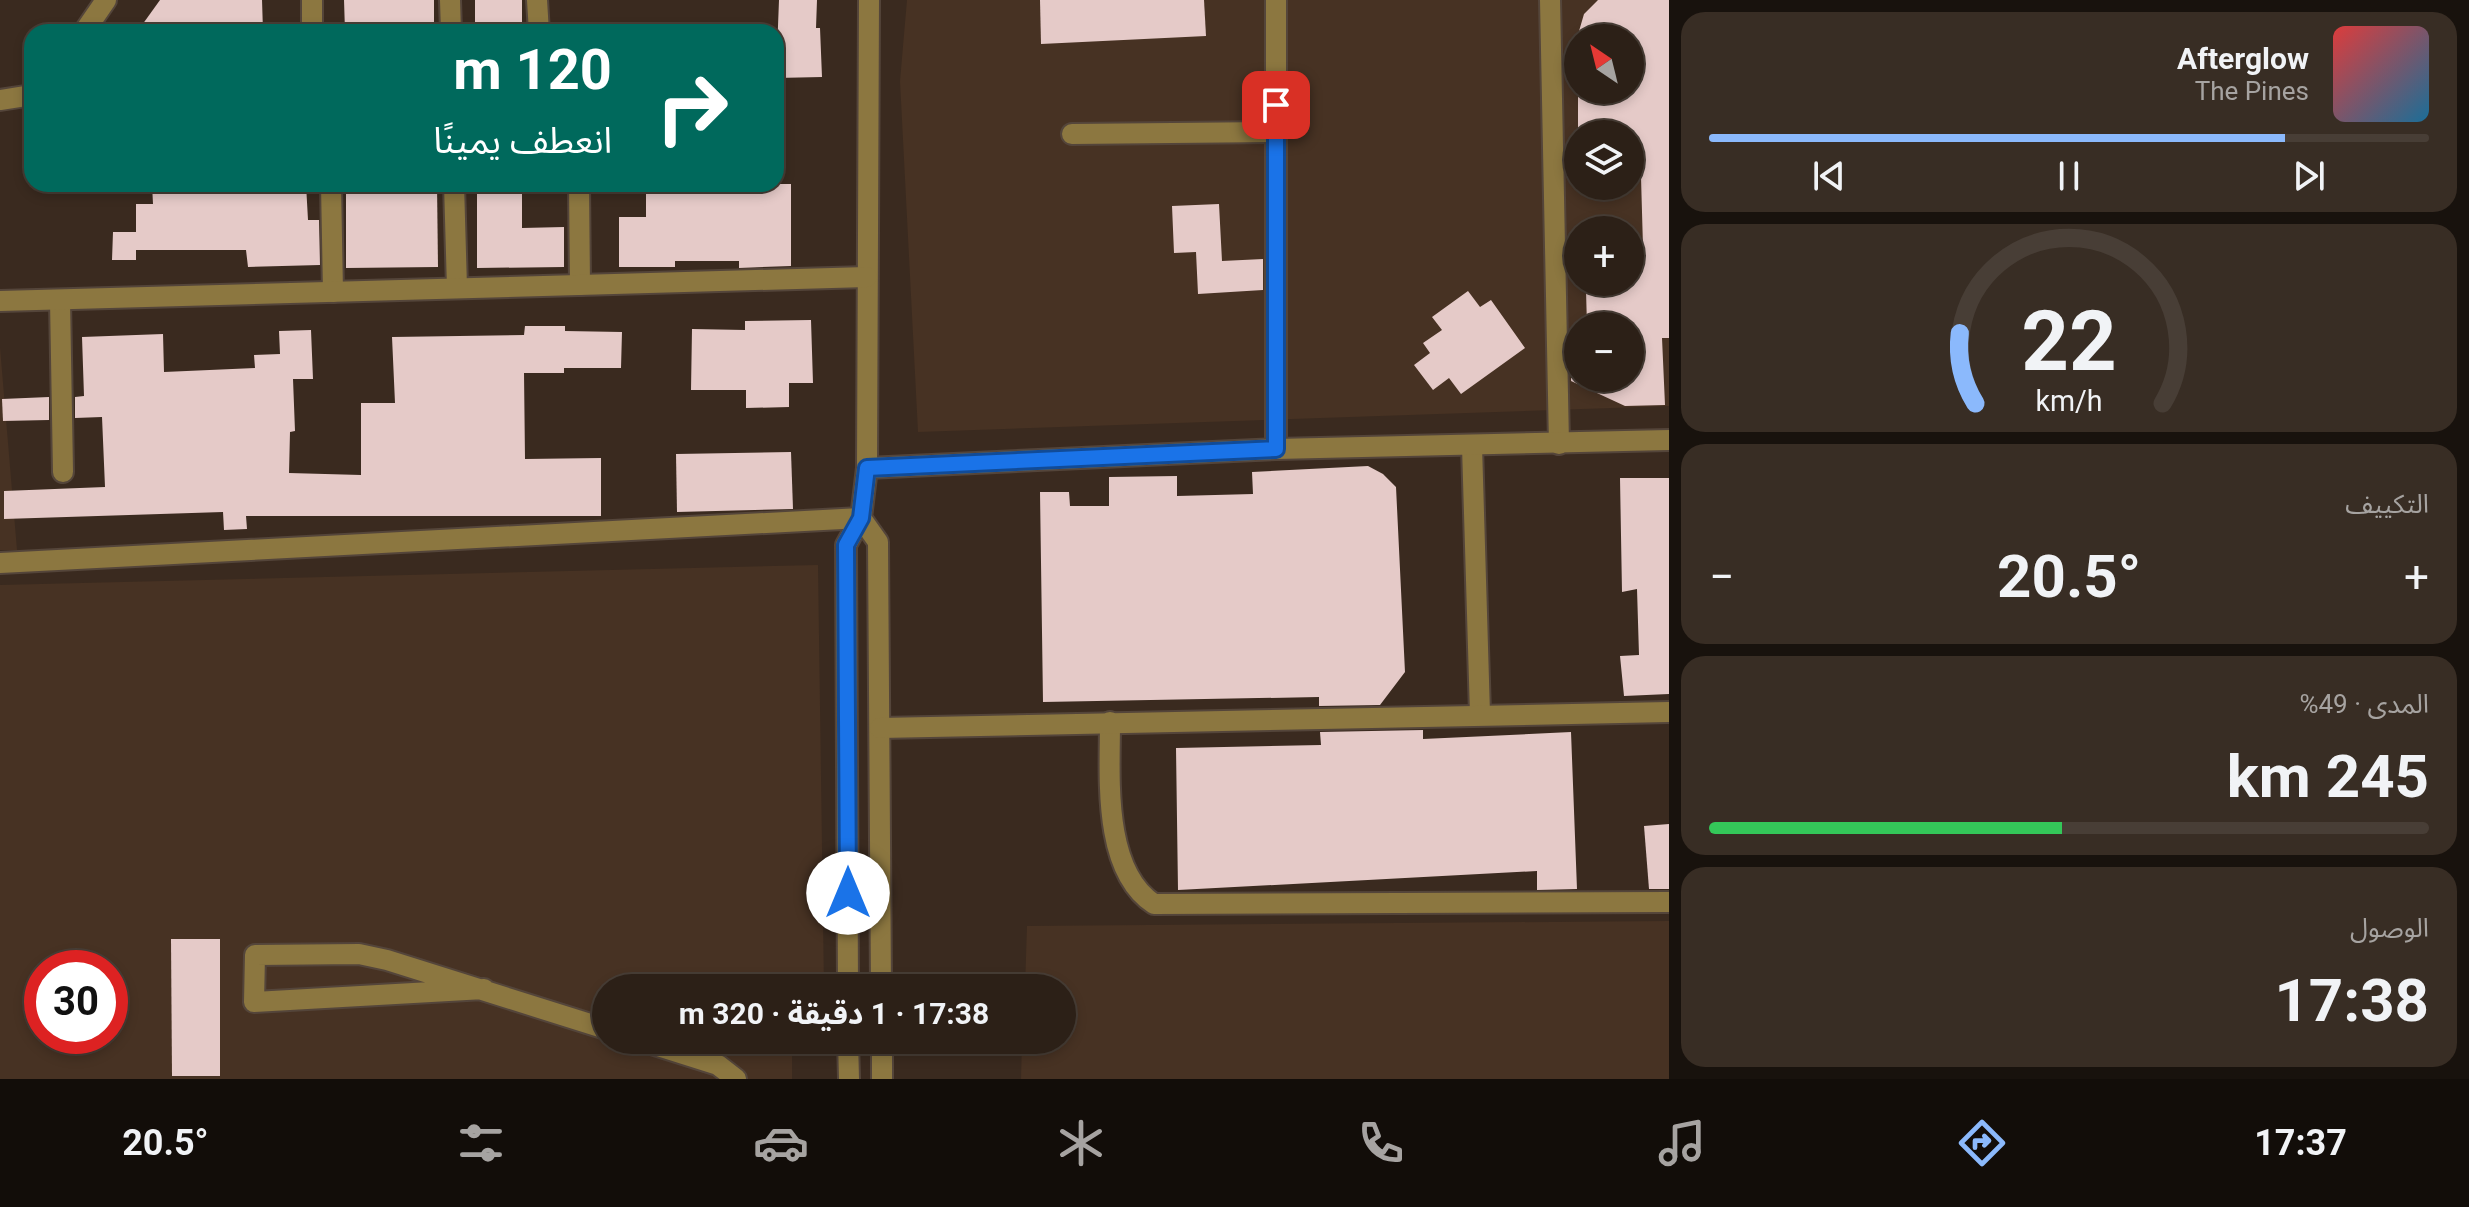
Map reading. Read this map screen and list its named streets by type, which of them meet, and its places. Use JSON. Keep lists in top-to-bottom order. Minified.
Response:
{"north":"top left","page":{"map_buttons":["+","−"],"turn":["120 m","انعطف يمينًا"],"song":["Afterglow","The Pines"],"tile":["التكييف",["المدى · 49%","245 km"],["الوصول","17:38"]],"heat":["−","20.5°","+"],"limit":"30","trip":"17:38 · 1 دقيقة · 320 m","tabs":["17:37","20.5°"],"gauge":["22","km/h"]}}
